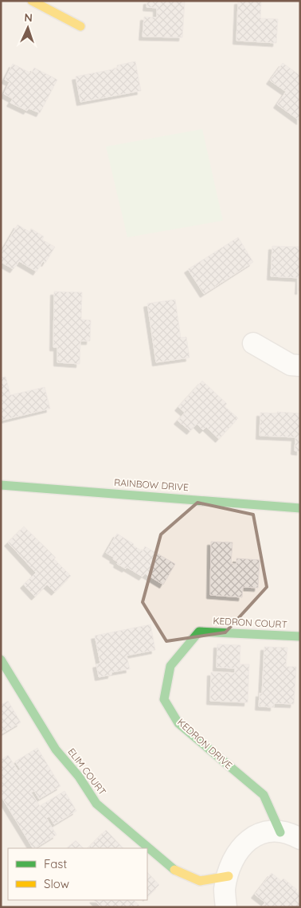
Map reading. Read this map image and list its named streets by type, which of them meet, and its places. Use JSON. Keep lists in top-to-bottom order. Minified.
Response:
{"streets":{"street":["RAINBOW DRIVE","KEDRON COURT","KEDRON DRIVE","ELIM COURT"]},"crossings":[["KEDRON COURT","KEDRON DRIVE"]],"legend":["Fast","Slow"],"north":"top"}
